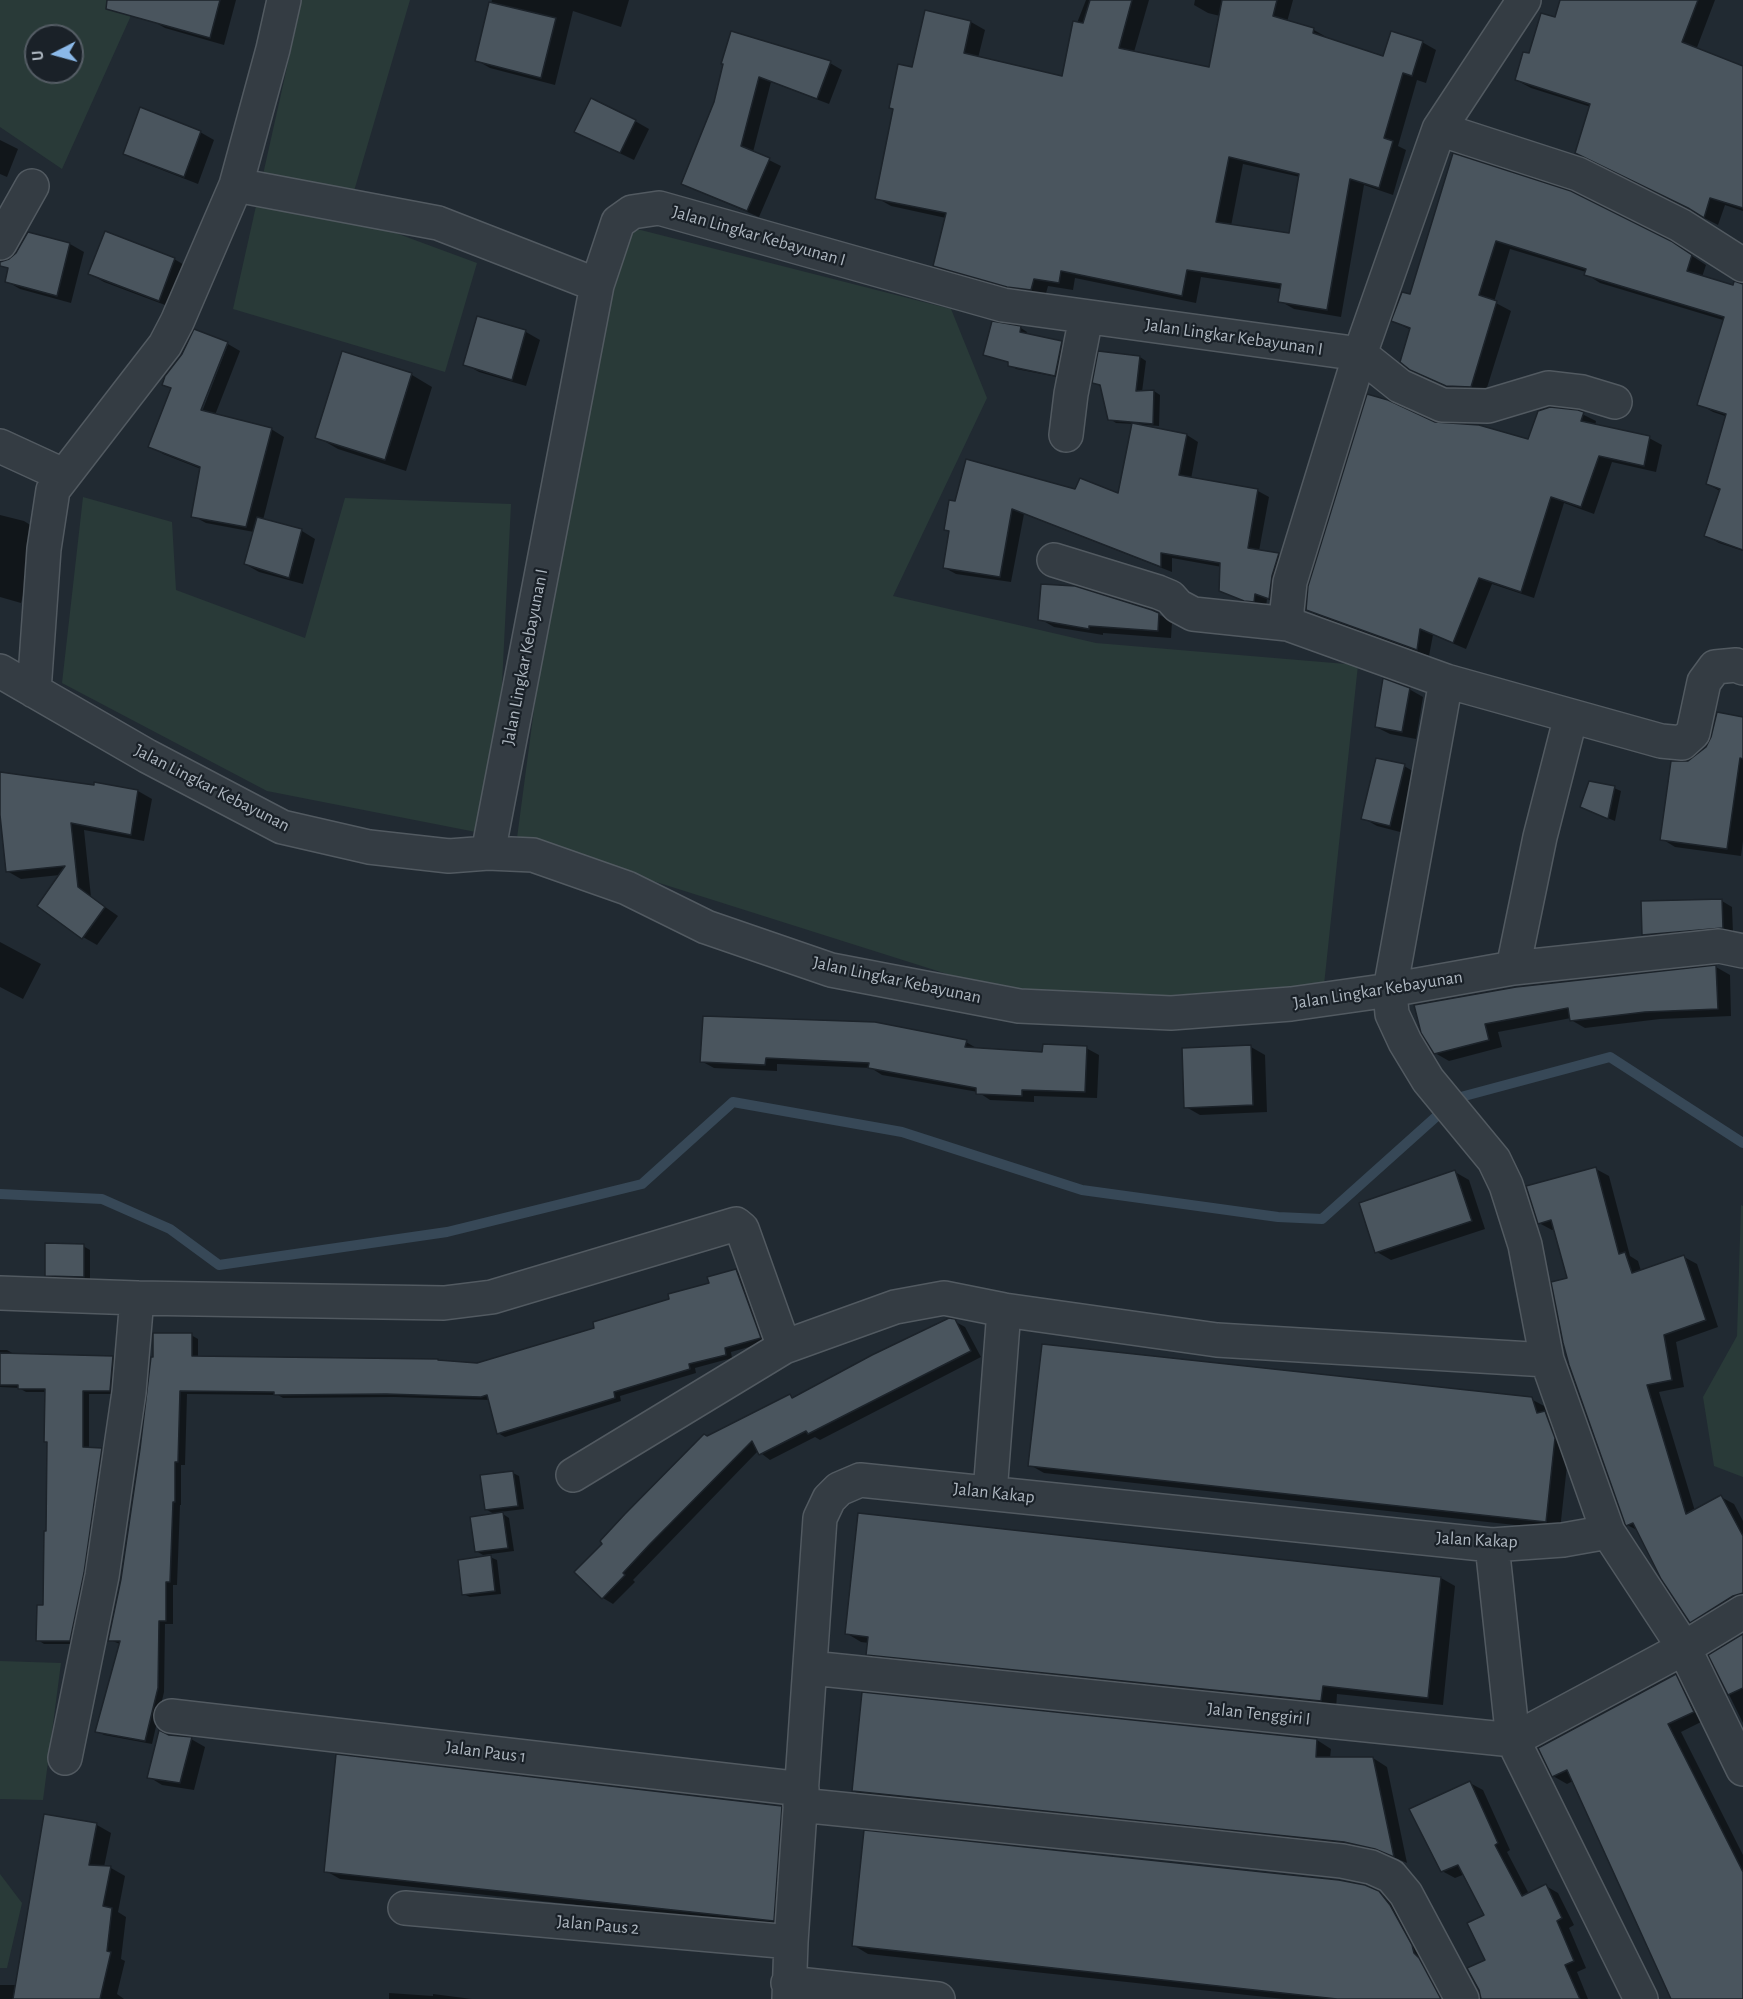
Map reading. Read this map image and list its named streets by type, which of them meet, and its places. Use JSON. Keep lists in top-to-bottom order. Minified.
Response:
{"streets":{"street":["Jalan Lingkar Kebayunan I","Jalan Lingkar Kebayunan","Jalan Kakap","Jalan Tenggiri I","Jalan Paus 1","Jalan Paus 2"]},"crossings":[["Jalan Lingkar Kebayunan I","Jalan Lingkar Kebayunan"],["Jalan Kakap","Jalan Tenggiri I"],["Jalan Kakap","Jalan Paus 1"],["Jalan Kakap","Jalan Paus 2"]],"north":"left"}
